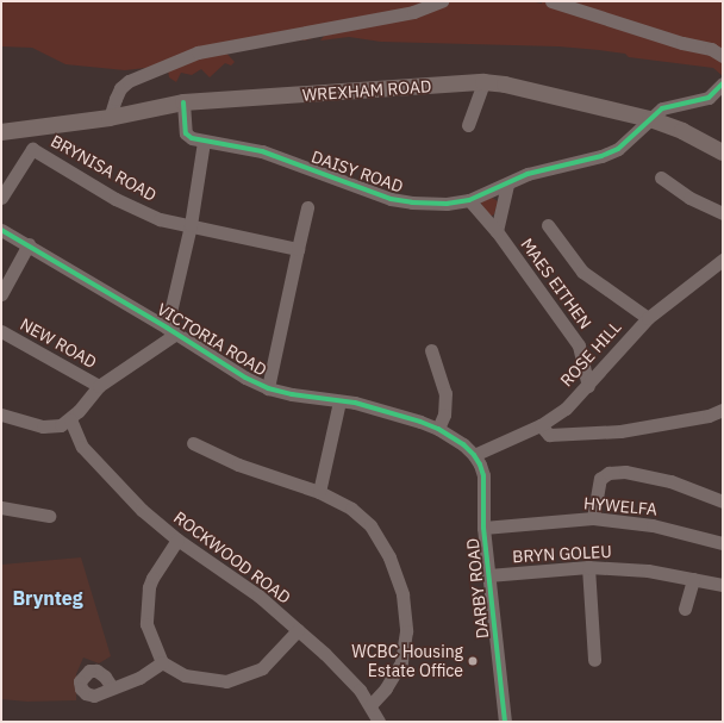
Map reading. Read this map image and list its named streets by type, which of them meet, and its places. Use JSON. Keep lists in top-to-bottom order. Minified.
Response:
{"streets":{"main road":["WREXHAM ROAD"],"street":["BRYNISA ROAD","DAISY ROAD","MAES EITHEN","VICTORIA ROAD","NEW ROAD","ROSE HILL","HYWELFA","BRYN GOLEU","ROCKWOOD ROAD","DARBY ROAD"]},"crossings":[["WREXHAM ROAD","DAISY ROAD"],["DAISY ROAD","MAES EITHEN"],["MAES EITHEN","ROSE HILL"],["VICTORIA ROAD","ROSE HILL"],["VICTORIA ROAD","DARBY ROAD"],["ROSE HILL","DARBY ROAD"],["HYWELFA","DARBY ROAD"],["BRYN GOLEU","DARBY ROAD"]],"districts":["Brynteg"],"places":["WCBC Housing Estate Office"]}
